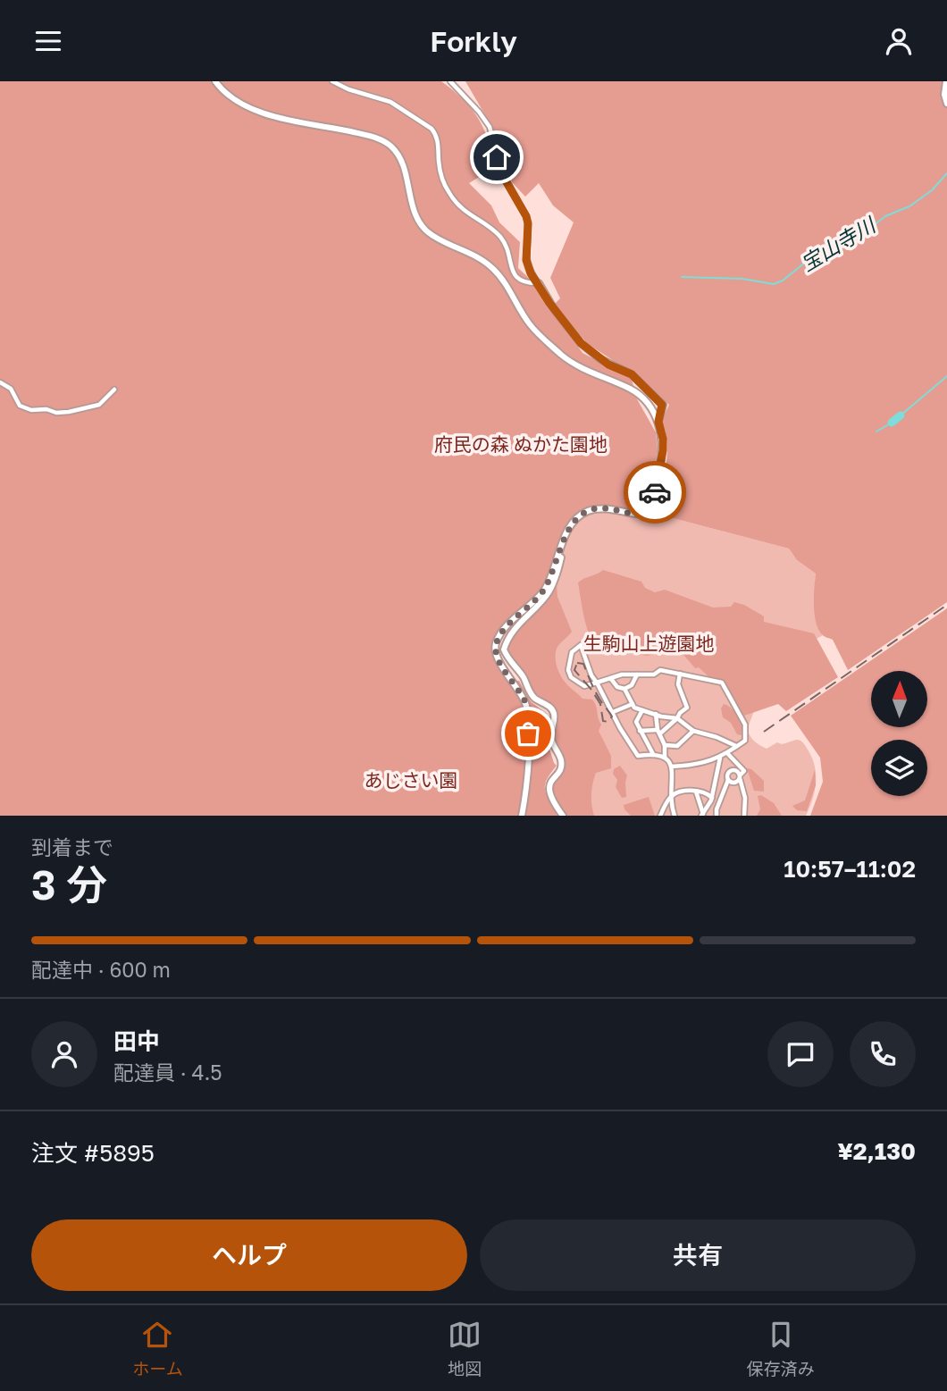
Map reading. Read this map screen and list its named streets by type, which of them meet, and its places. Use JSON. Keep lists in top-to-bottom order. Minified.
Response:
{"water":["宝山寺川"],"parks":["府民の森 ぬかた園地","生駒山上遊園地","あじさい園"],"north":"top","page":{"header":"Forkly","heading":["3 分","到着まで","10:57–11:02"],"panel":["田中","配達員 · 4.5","注文 #5895","¥2,130"],"bar":"配達中 · 600 m","buttons":["ヘルプ","共有"],"tabs":["ホーム","地図","保存済み"]}}
